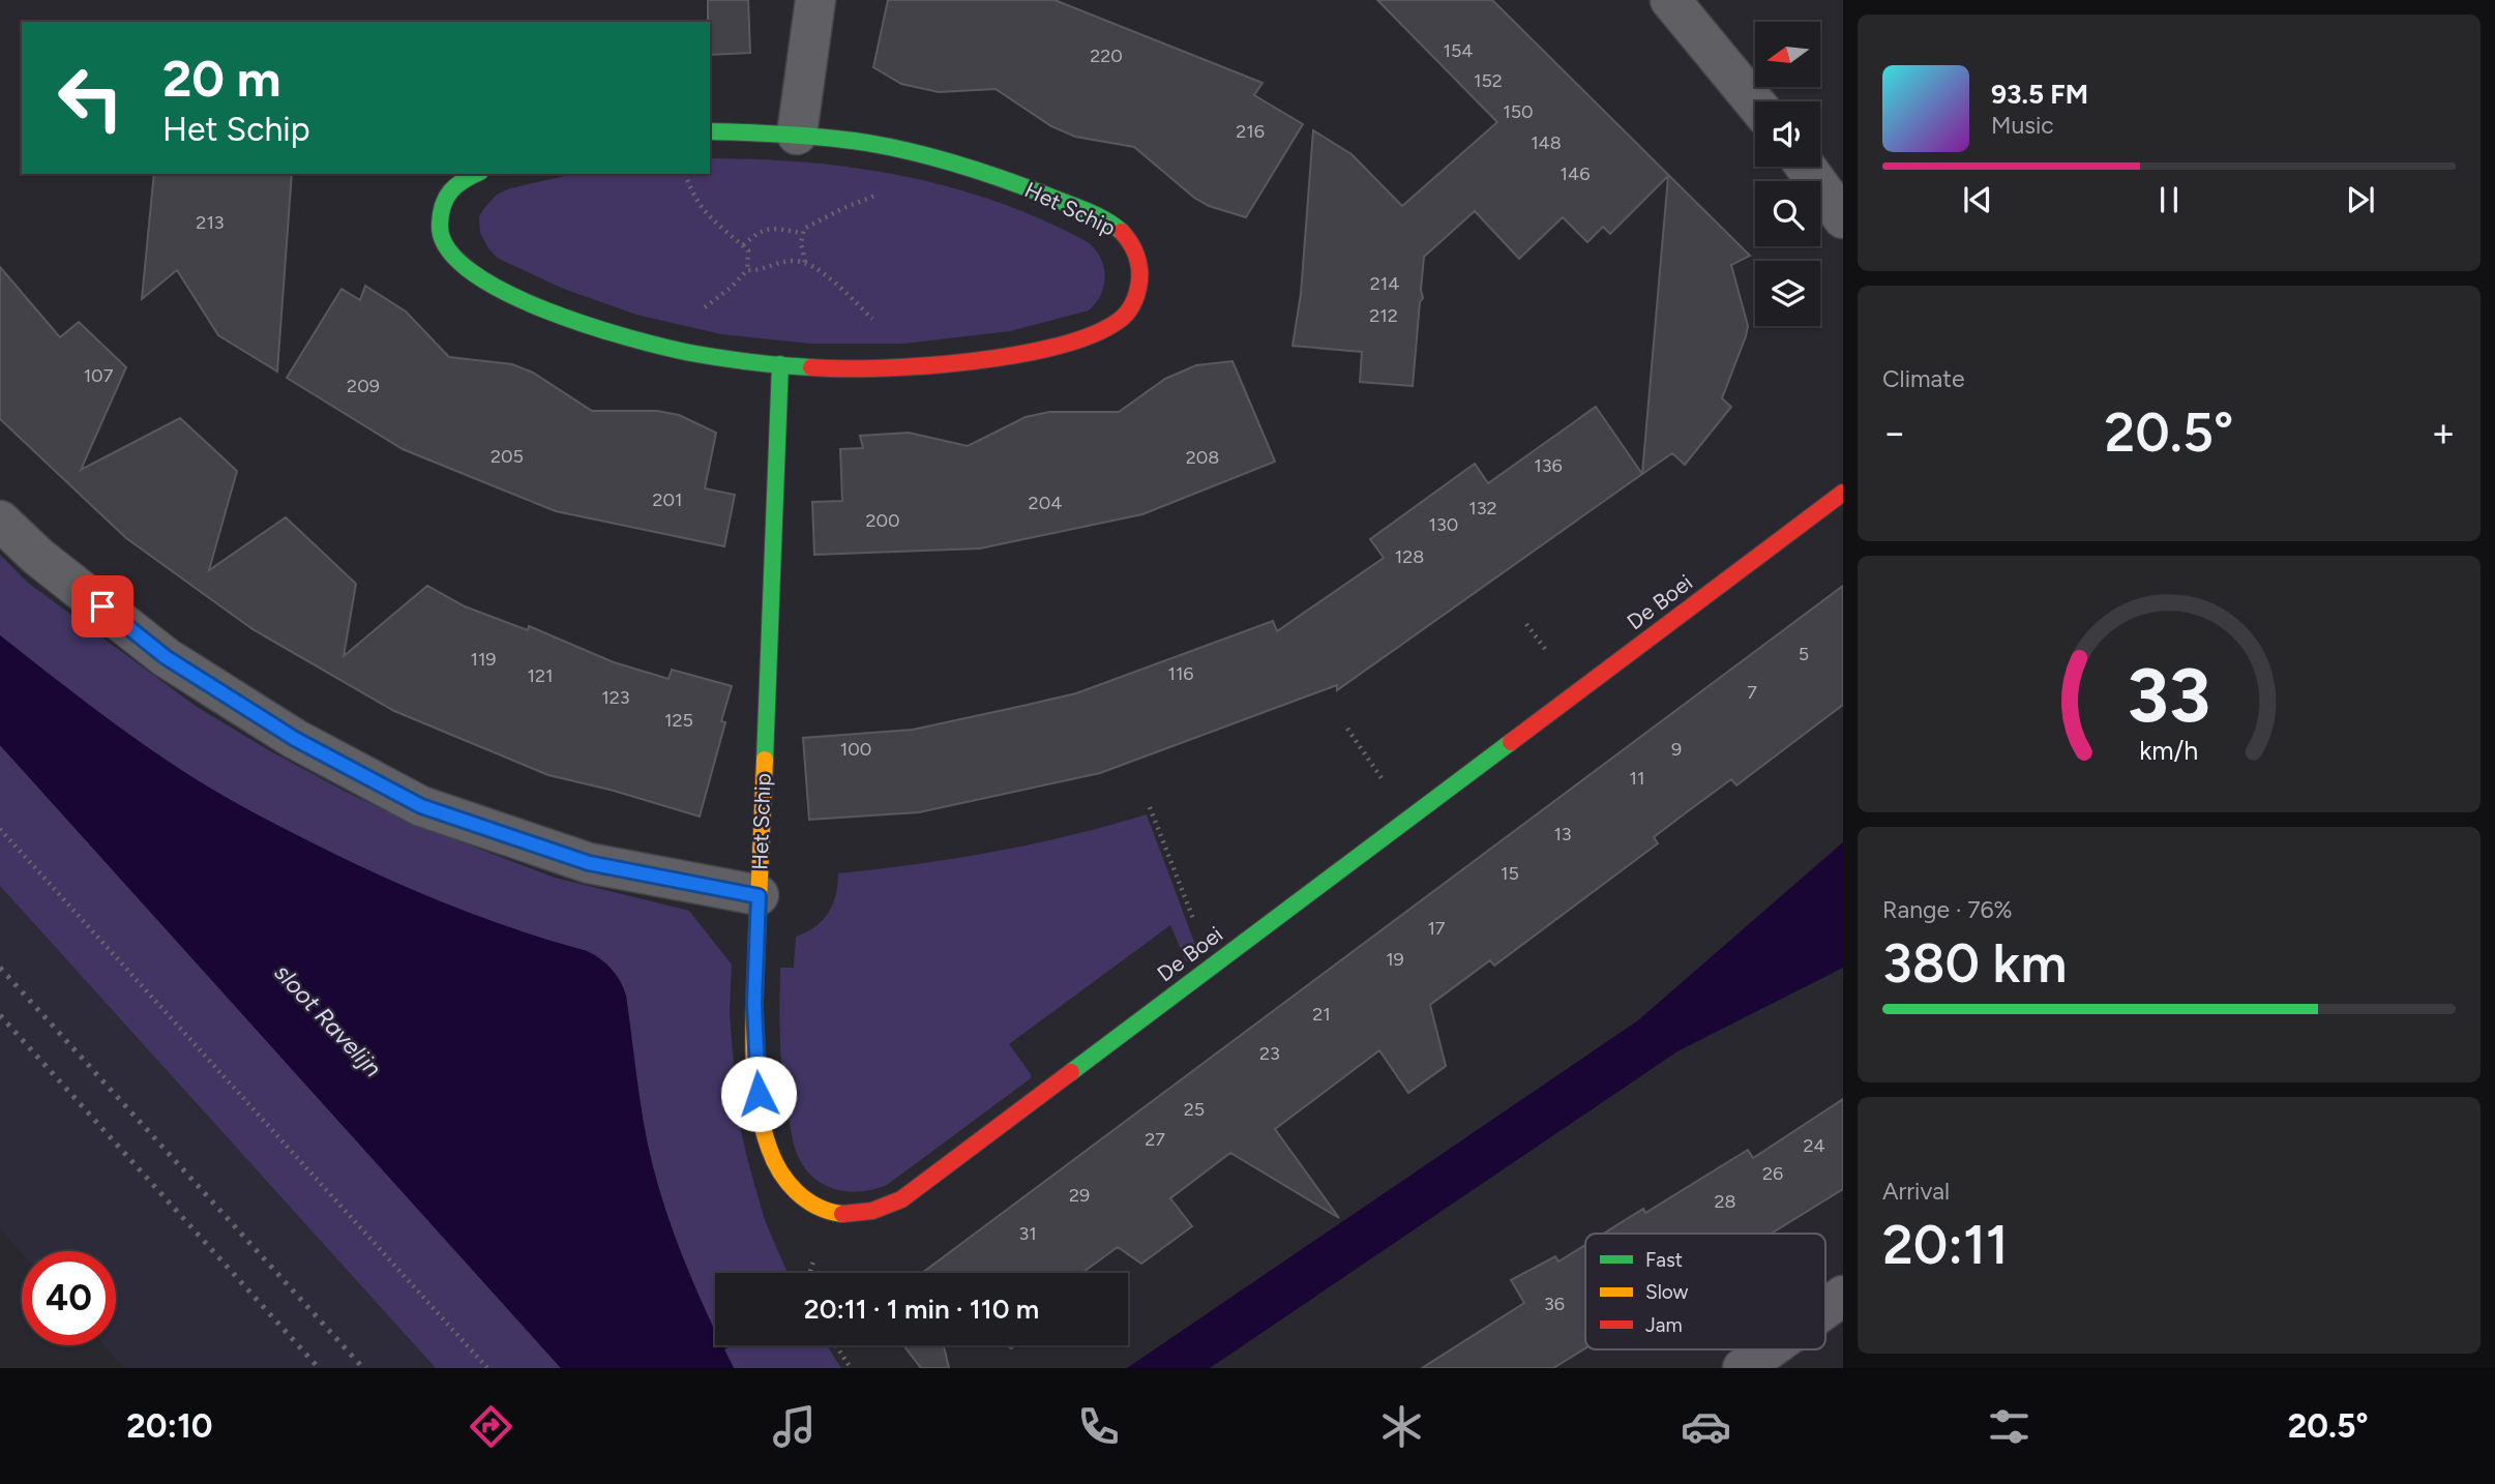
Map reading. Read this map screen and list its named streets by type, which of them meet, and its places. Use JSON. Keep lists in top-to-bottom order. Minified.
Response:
{"streets":{"street":["Het Schip","De Boei"]},"crossings":[["Het Schip","De Boei"]],"water":["sloot Ravelijn"],"house_numbers":["154","220","152","150","216","148","146","213","214","212","107","209","205","208","136","201","204","132","200","130","128","5","119","116","121","7","123","125","100","9","11","13","15","17","19","21","23","25","27","24","26","29","28","31","36"],"legend":["Fast","Slow","Jam"],"north":"left","page":{"turn":["20 m","Het Schip"],"song":["93.5 FM","Music"],"tile":["Climate",["Range · 76%","380 km"],["Arrival","20:11"]],"heat":["−","20.5°","+"],"limit":"40","trip":"20:11 · 1 min · 110 m","tabs":["20:10","20.5°"],"gauge":["33","km/h"]}}
